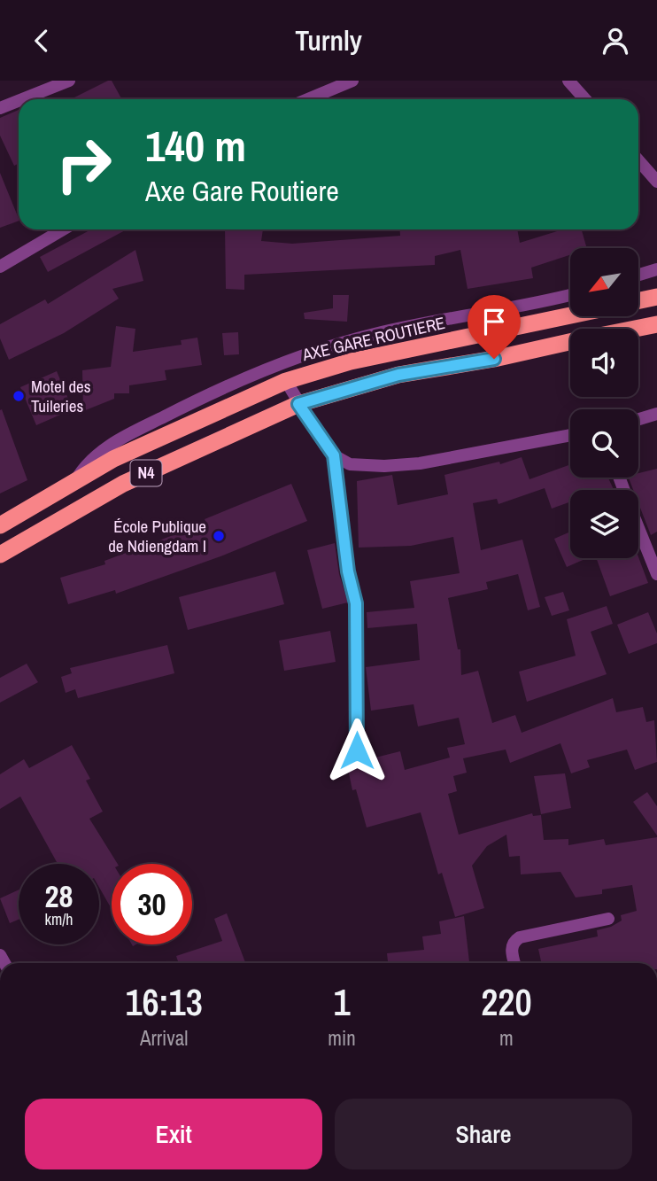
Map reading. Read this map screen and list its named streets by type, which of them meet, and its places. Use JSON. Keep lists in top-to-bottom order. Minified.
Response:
{"streets":{"highway":["AXE GARE ROUTIERE","N4"]},"crossings":[["AXE GARE ROUTIERE","N4"]],"places":["Motel des Tuileries","École Publique de Ndiengdam I"],"north":"bottom left","page":{"header":"Turnly","turn":["140 m","Axe Gare Routiere"],"speed":"28 km/h","limit":"30","eta":["16:13","Arrival","1","min","220","m"],"buttons":["Exit","Share"]}}
